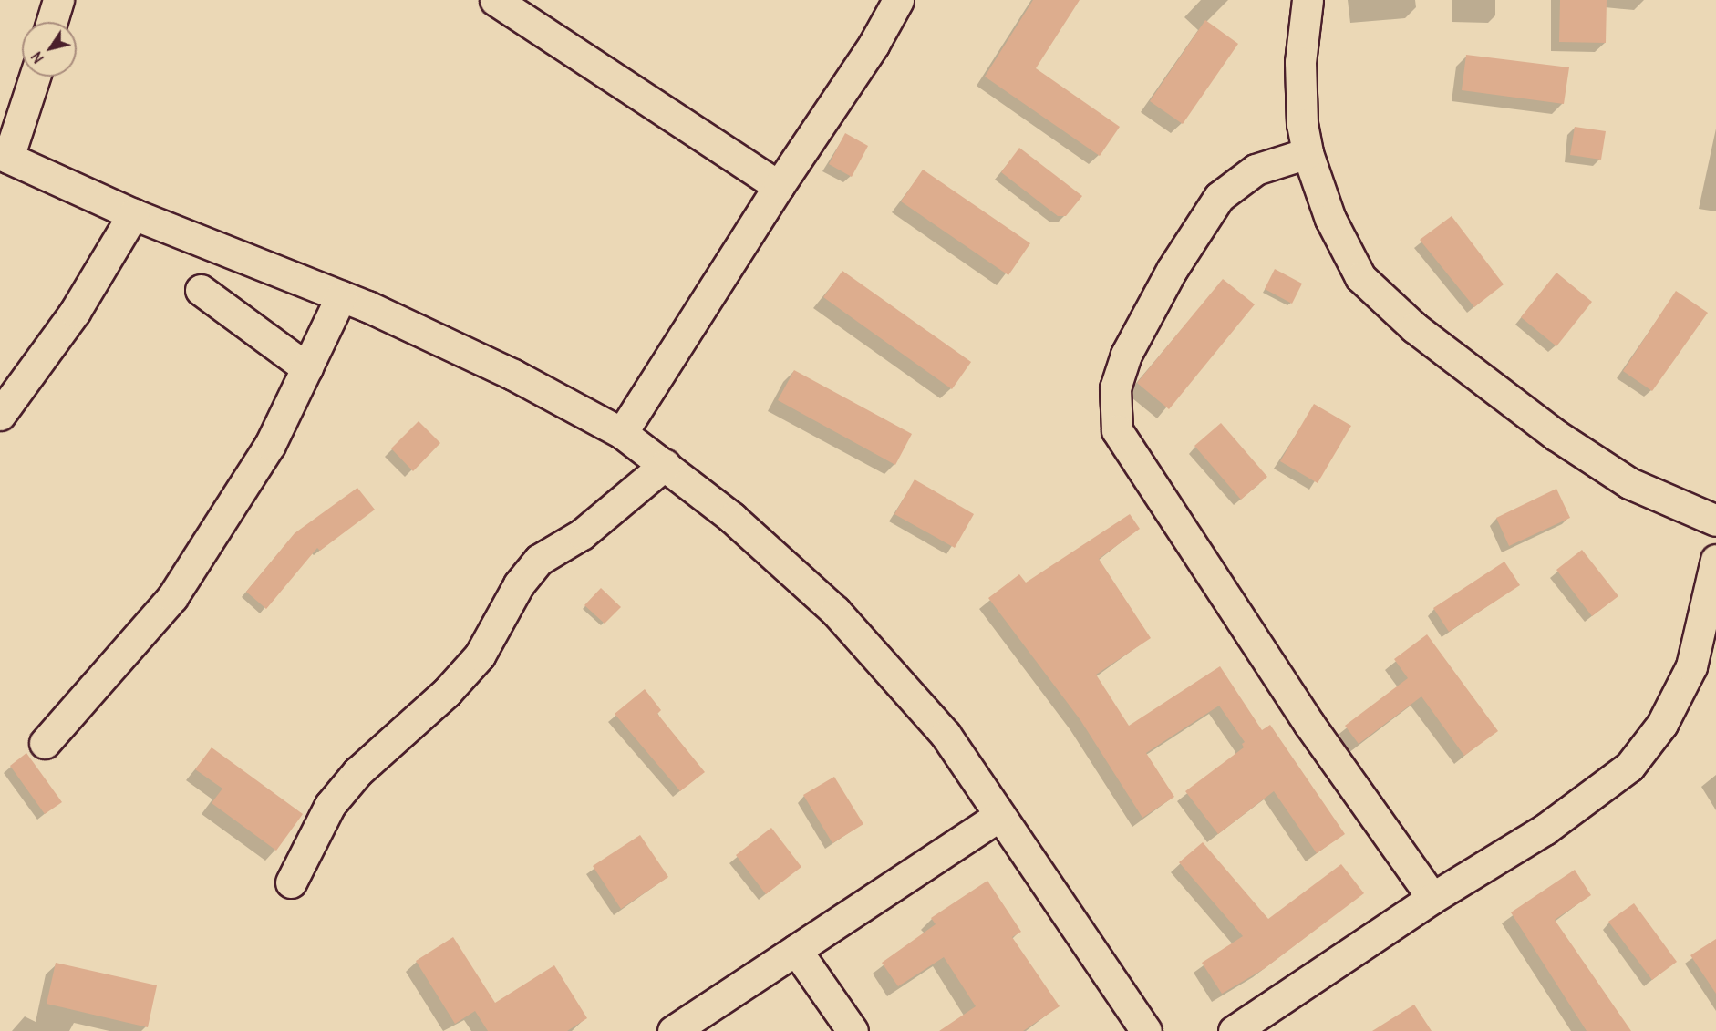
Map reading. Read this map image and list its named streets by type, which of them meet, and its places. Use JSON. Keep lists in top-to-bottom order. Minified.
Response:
{"north":"bottom left"}
